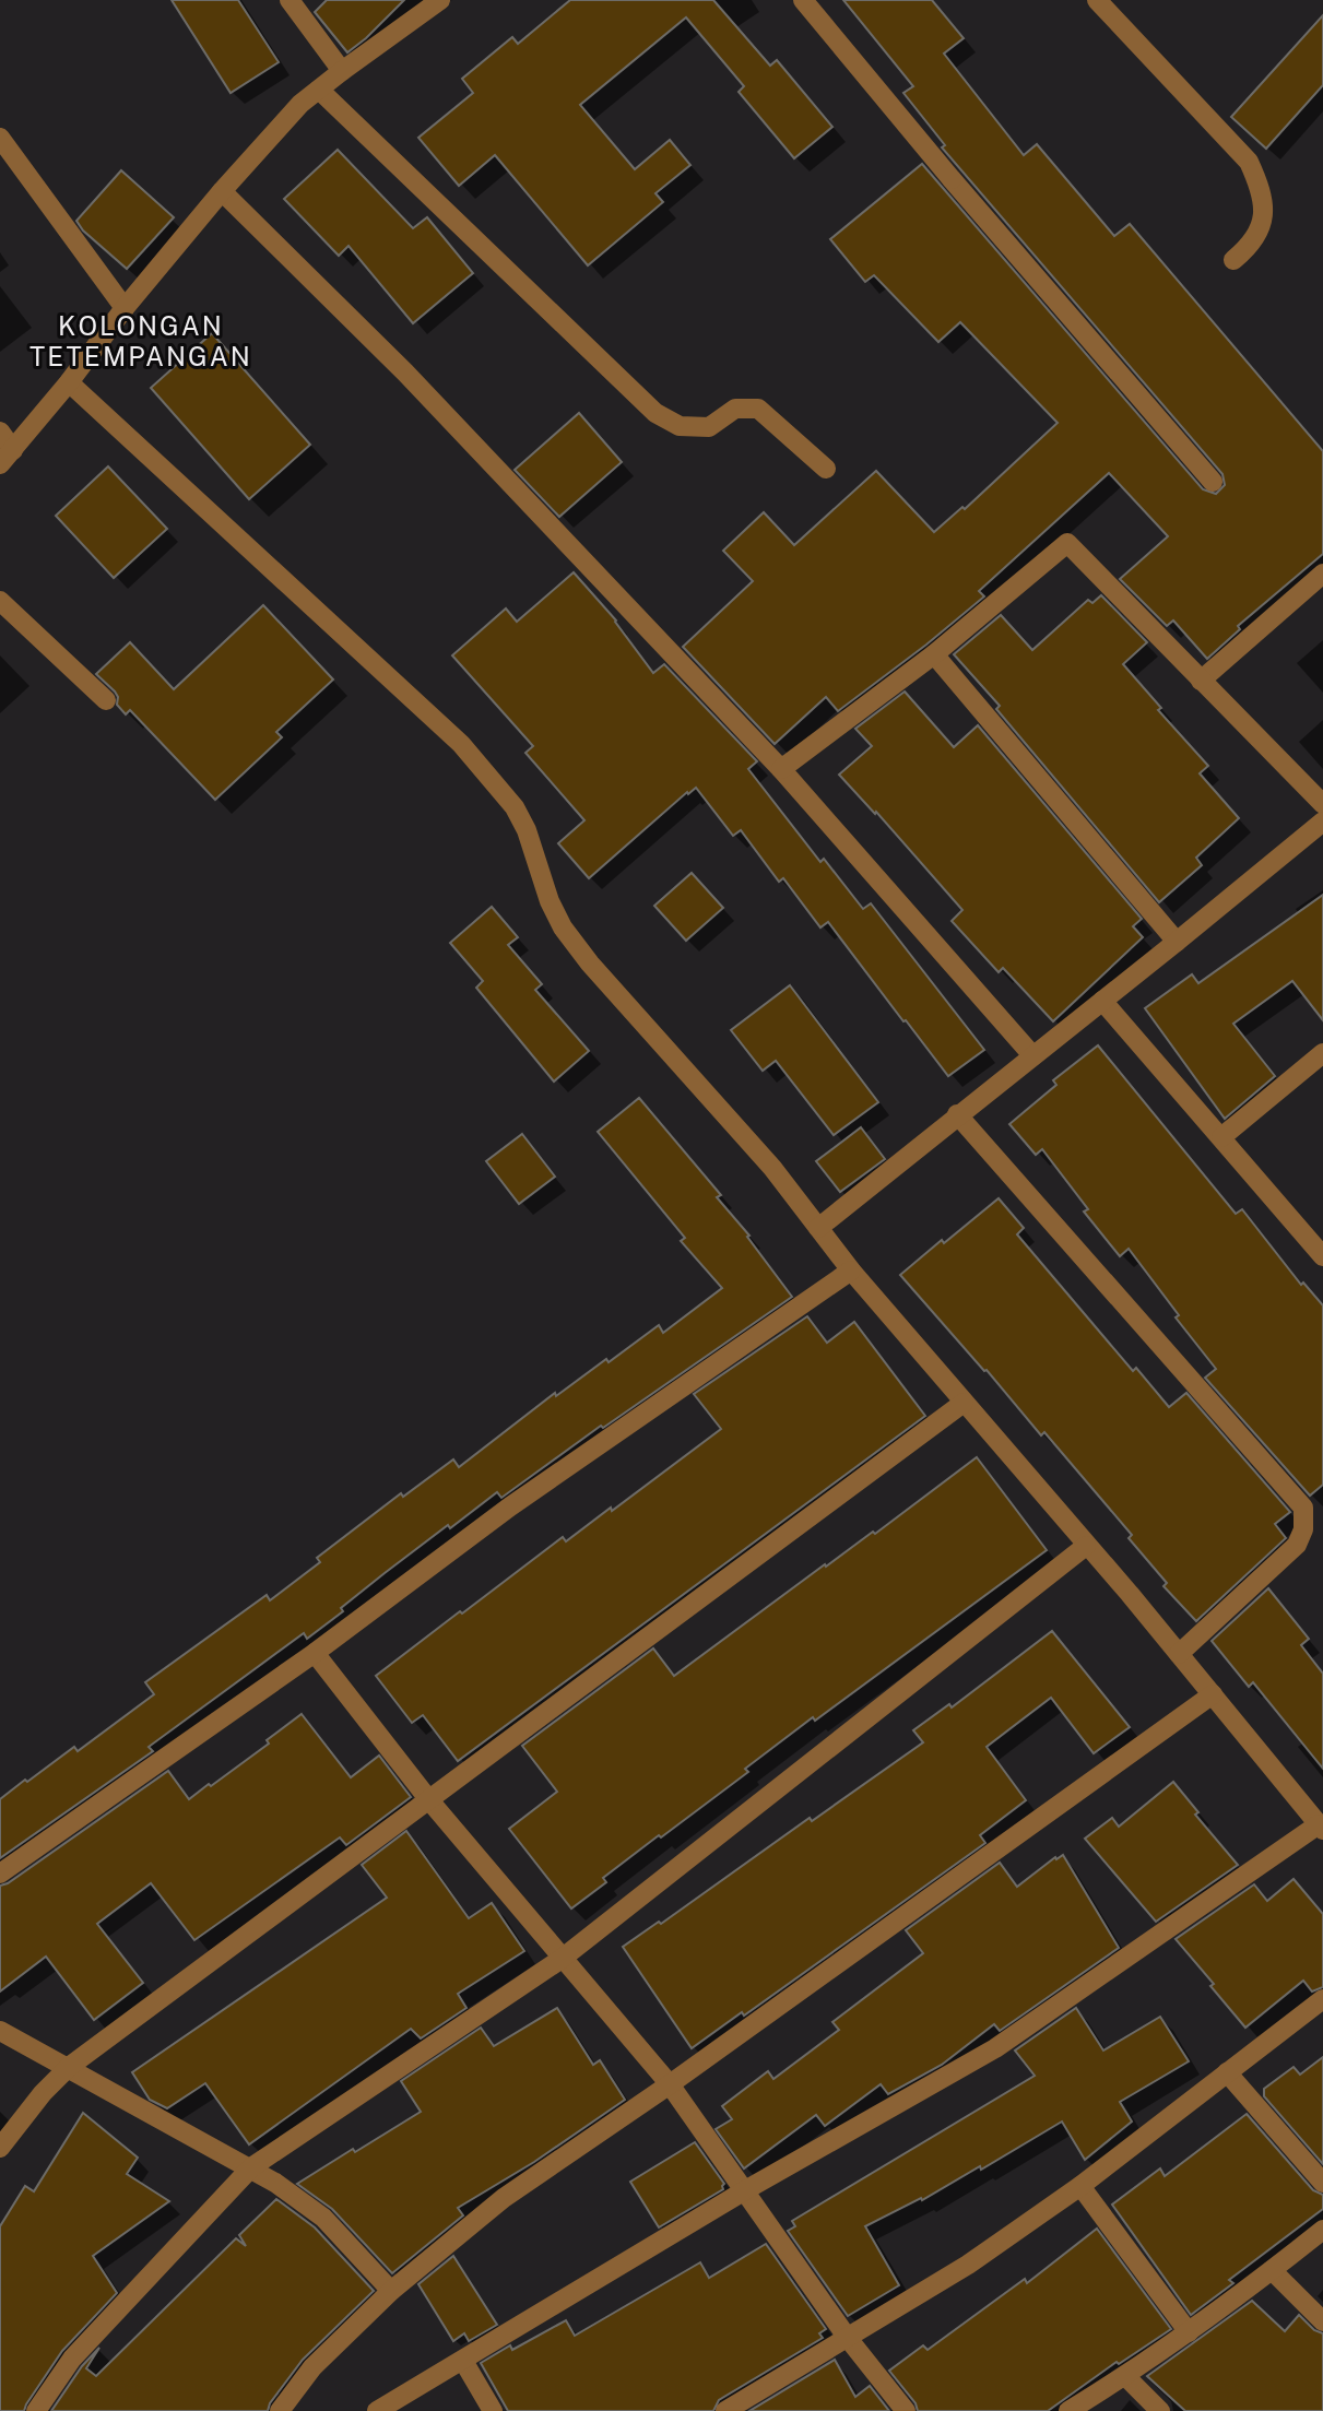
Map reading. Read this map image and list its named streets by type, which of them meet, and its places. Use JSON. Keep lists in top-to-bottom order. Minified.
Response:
{"districts":["KOLONGAN TETEMPANGAN"]}
